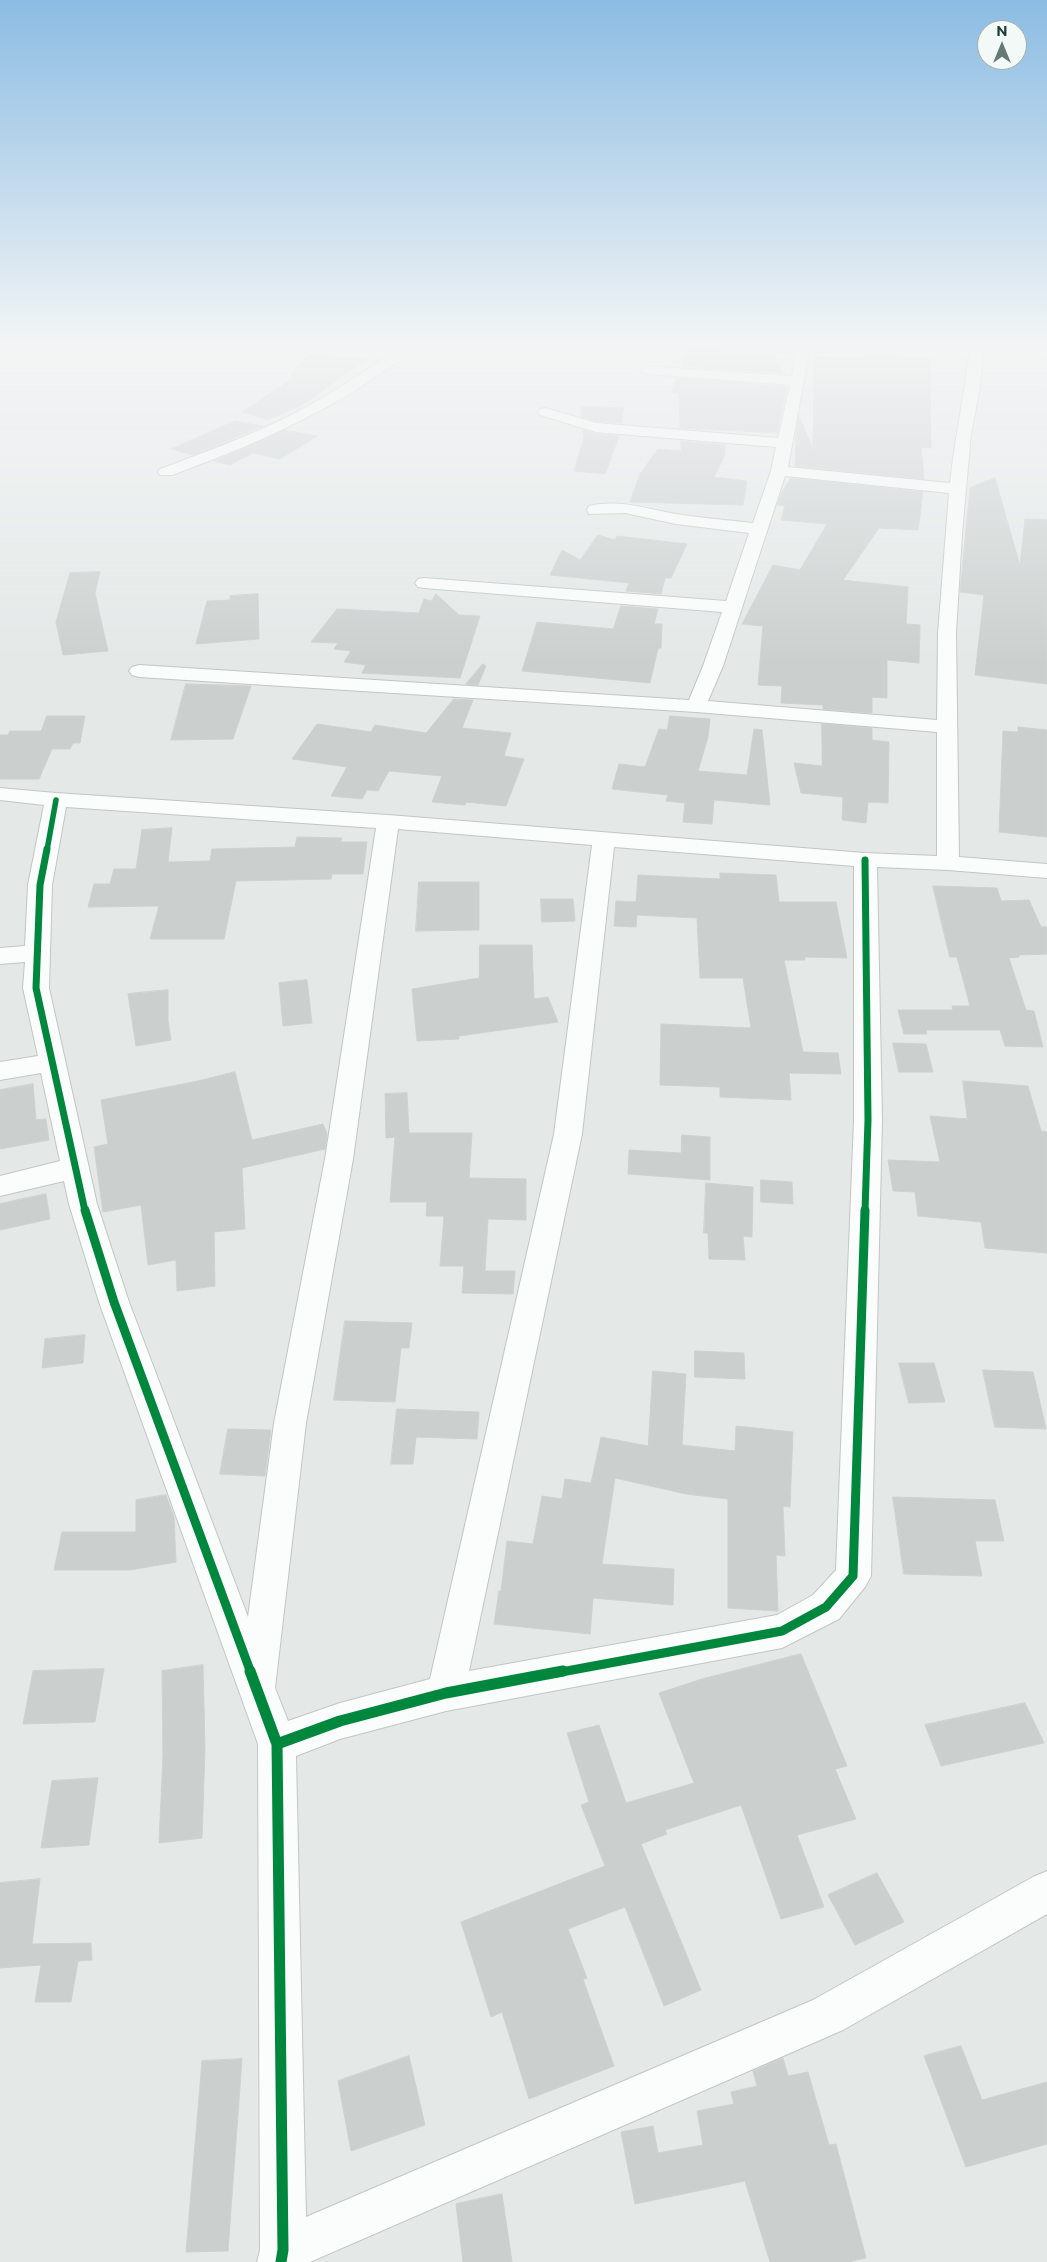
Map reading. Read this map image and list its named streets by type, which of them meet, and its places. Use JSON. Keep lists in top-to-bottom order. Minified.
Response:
{"north":"top"}
